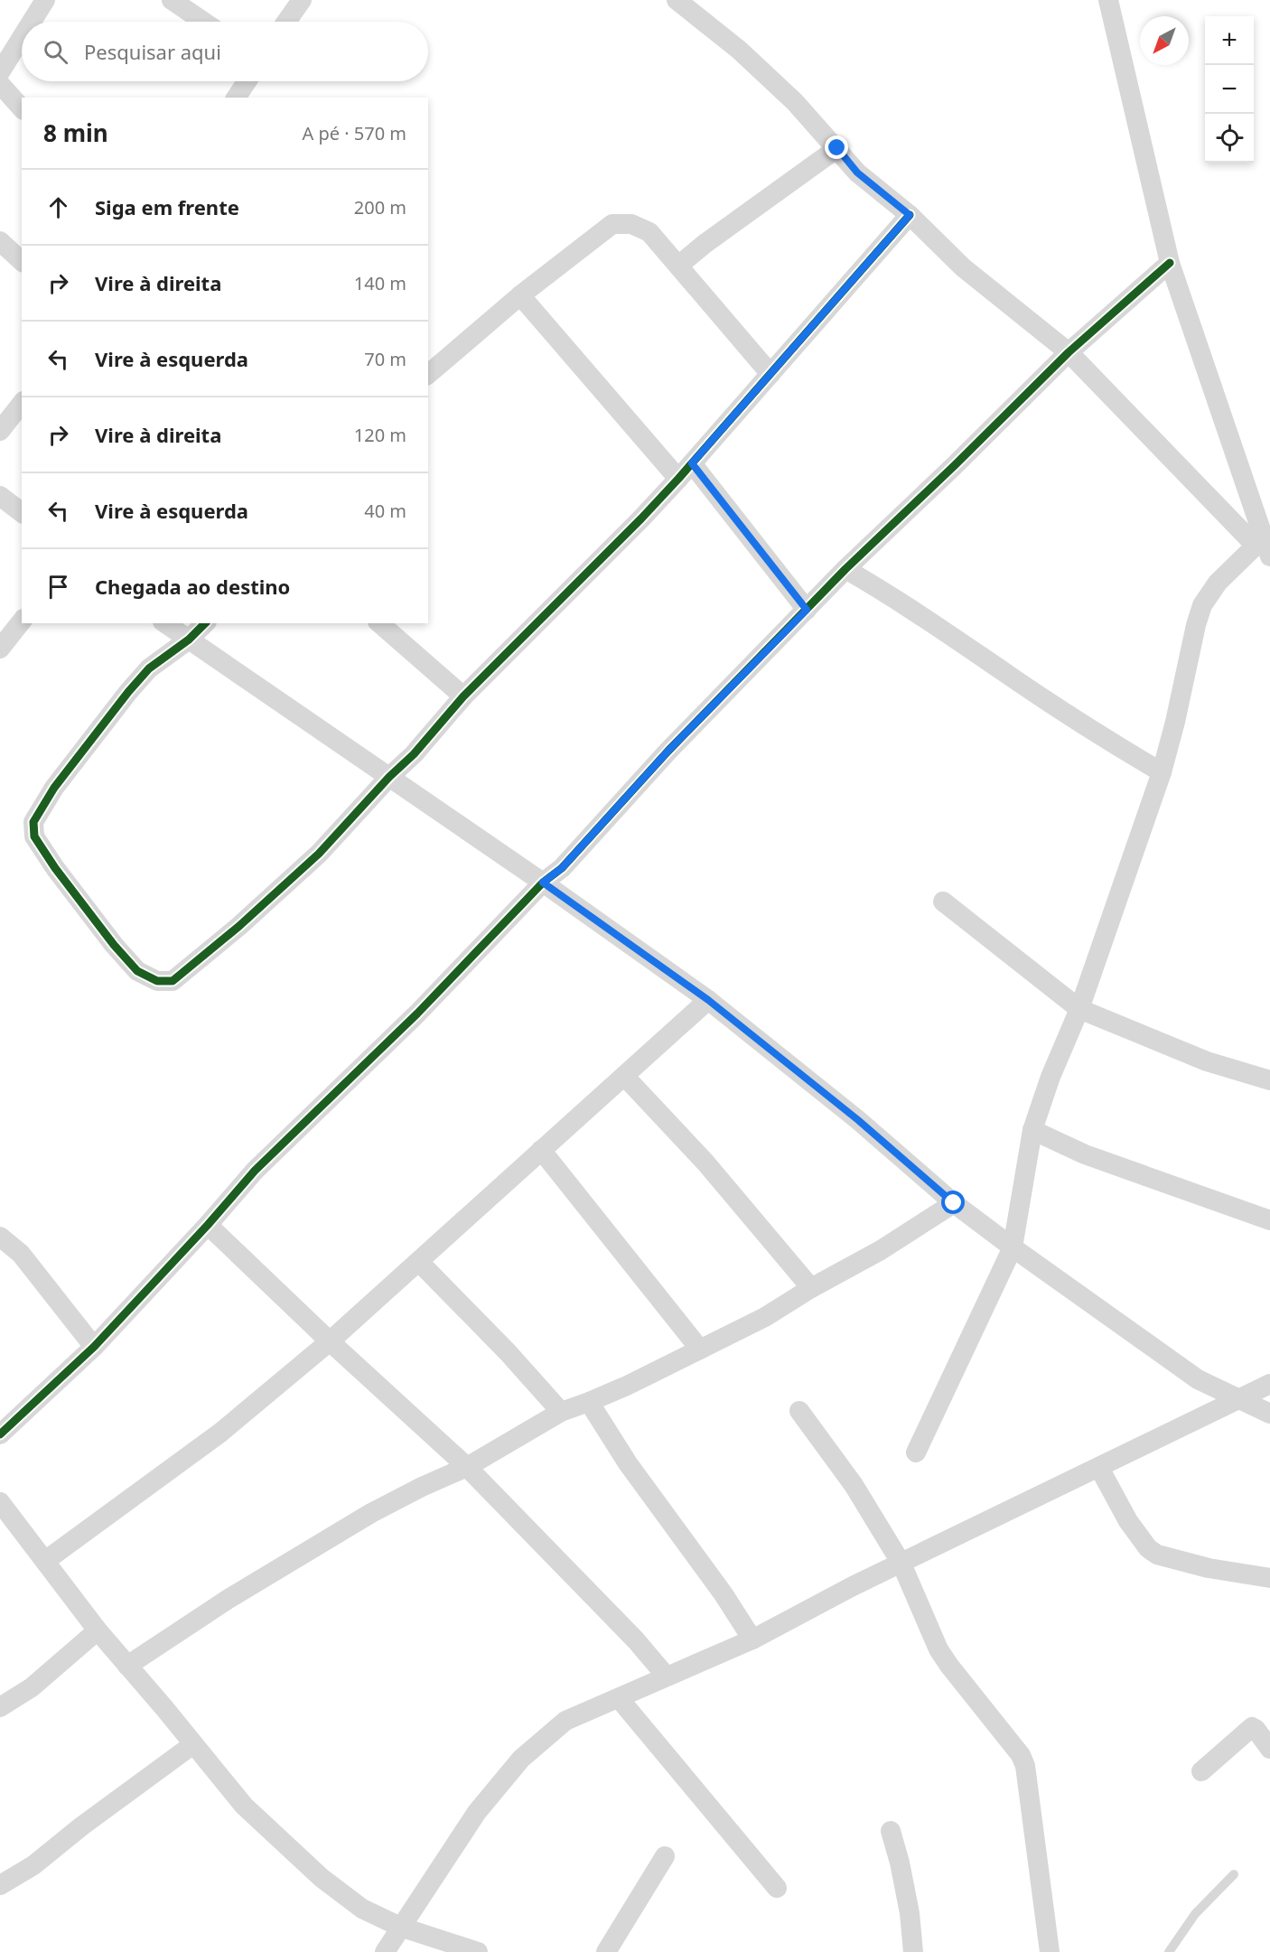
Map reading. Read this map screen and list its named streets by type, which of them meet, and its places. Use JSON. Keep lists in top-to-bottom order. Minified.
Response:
{"north":"bottom left","page":{"map_buttons":["+","−"],"search":"Pesquisar aqui","heading":["8 min","A pé · 570 m"],"list":[["Siga em frente","200 m"],["Vire à direita","140 m"],["Vire à esquerda","70 m"],["Vire à direita","120 m"],["Vire à esquerda","40 m"],"Chegada ao destino"]}}
